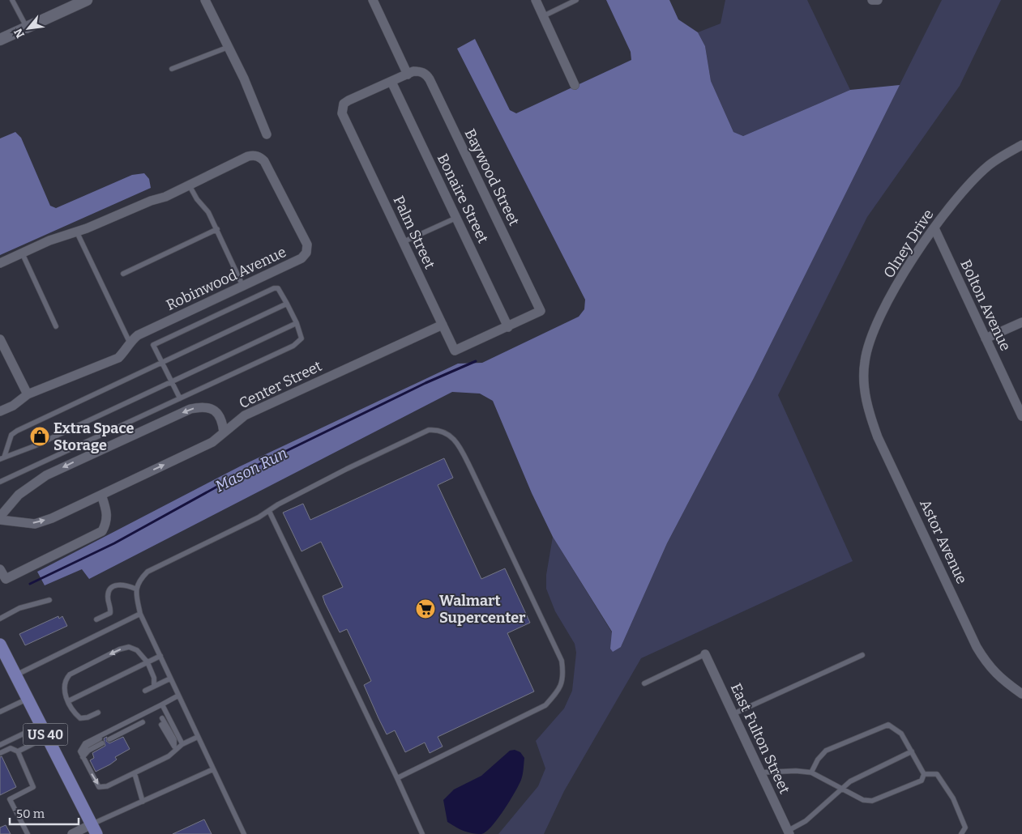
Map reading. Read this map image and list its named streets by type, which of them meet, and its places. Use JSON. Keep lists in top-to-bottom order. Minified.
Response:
{"streets":{"main road":["US 40"],"street":["Baywood Street","Bonaire Street","Palm Street","Olney Drive","Robinwood Avenue","Bolton Avenue","Center Street","Astor Avenue","East Fulton Street"]},"crossings":[["Baywood Street","Palm Street"],["Bonaire Street","Palm Street"],["Palm Street","Center Street"],["Olney Drive","Bolton Avenue"],["Olney Drive","Astor Avenue"]],"one_way":["Center Street"],"water":["Mason Run"],"places":{"shop":["Extra Space Storage"],"supermarket":["Walmart Supercenter"]},"scale_bar":"50 m","north":"bottom left"}
